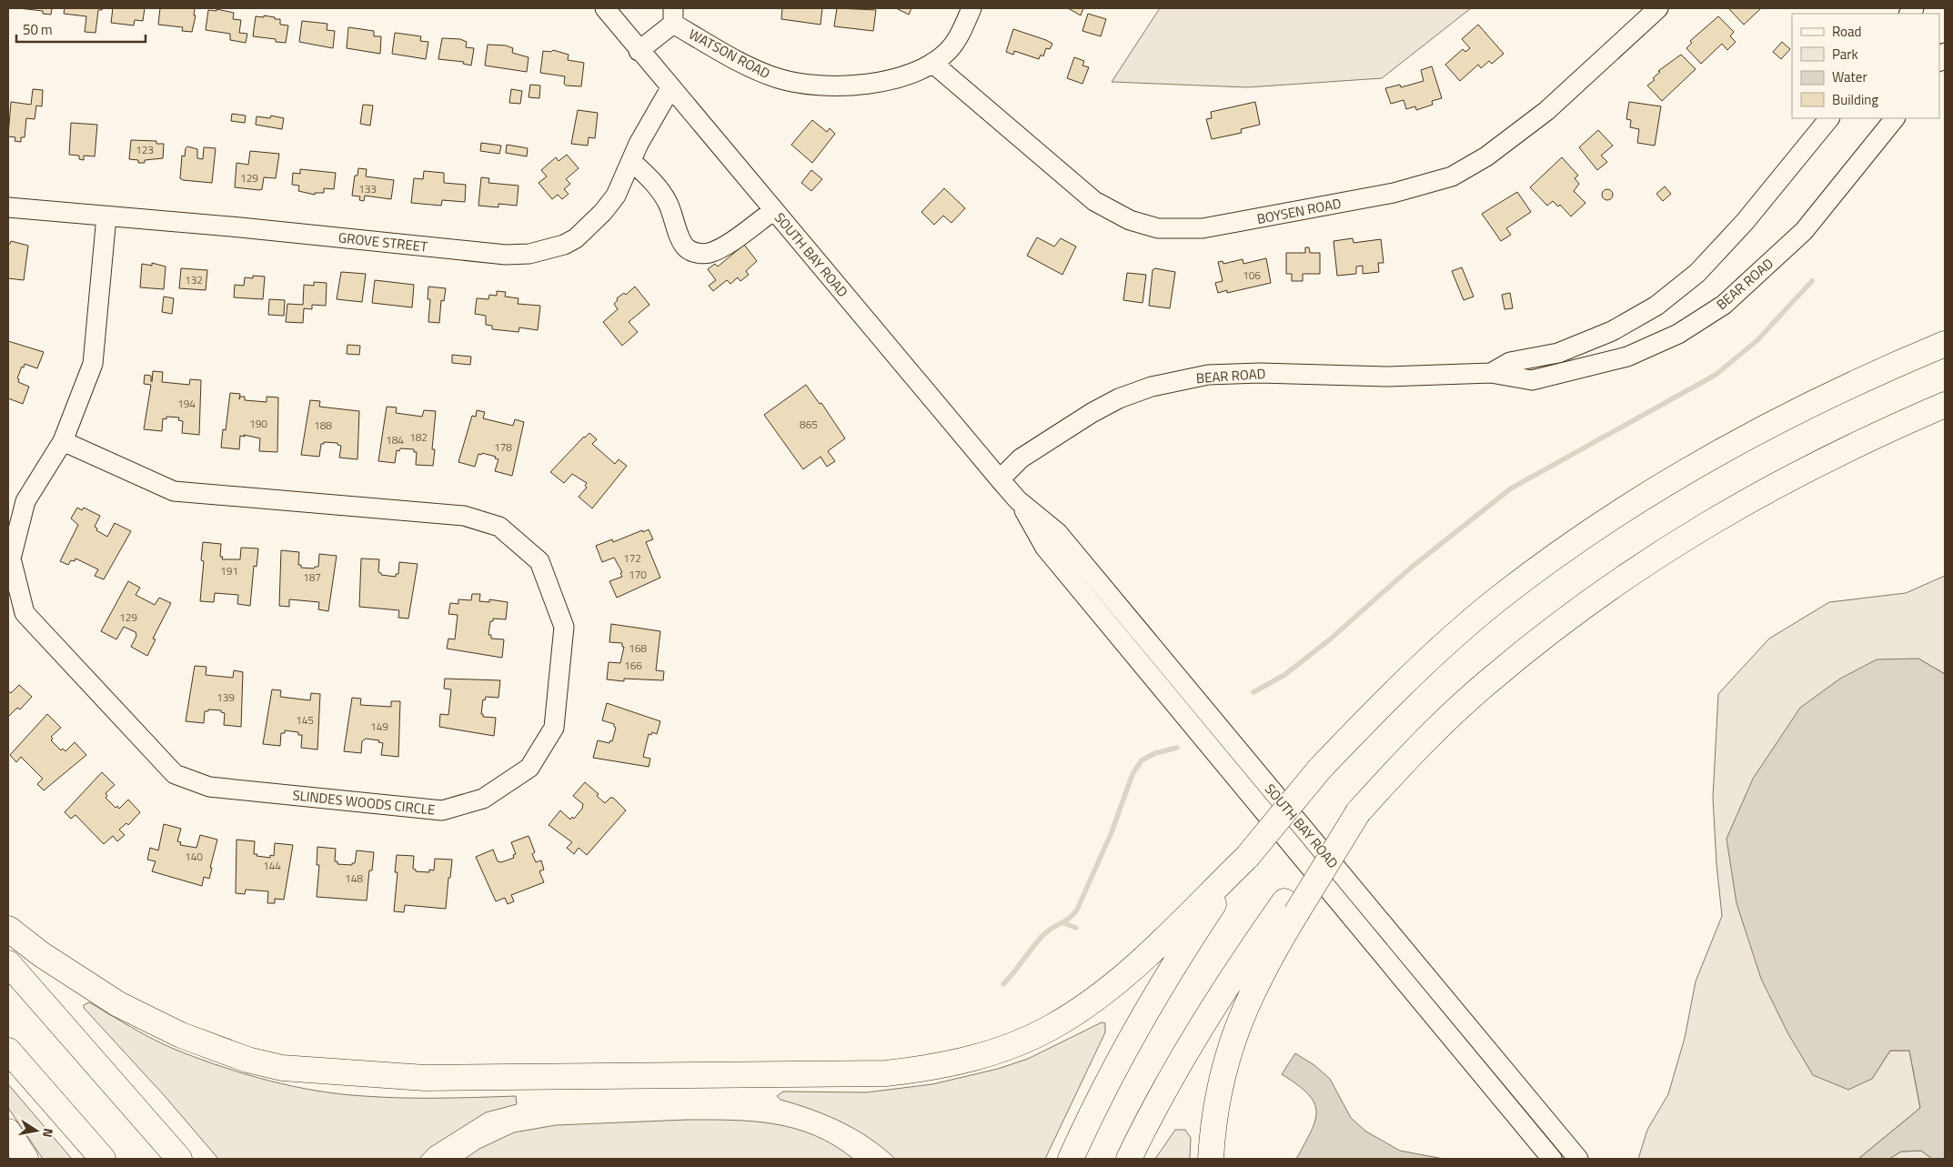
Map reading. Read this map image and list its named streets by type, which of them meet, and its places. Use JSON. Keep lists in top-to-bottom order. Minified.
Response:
{"streets":{"street":["WATSON ROAD","BOYSEN ROAD","GROVE STREET","SOUTH BAY ROAD","BEAR ROAD","SLINDES WOODS CIRCLE"]},"crossings":[["WATSON ROAD","BOYSEN ROAD"],["GROVE STREET","SOUTH BAY ROAD"],["GROVE STREET","SLINDES WOODS CIRCLE"],["SOUTH BAY ROAD","BEAR ROAD"]],"house_numbers":["123","129","133","106","132","194","190","865","188","182","184","178","172","191","170","187","129","168","166","139","145","149","140","144","148"],"legend":["Road","Park","Water","Building"],"scale_bar":"50 m","north":"right"}
